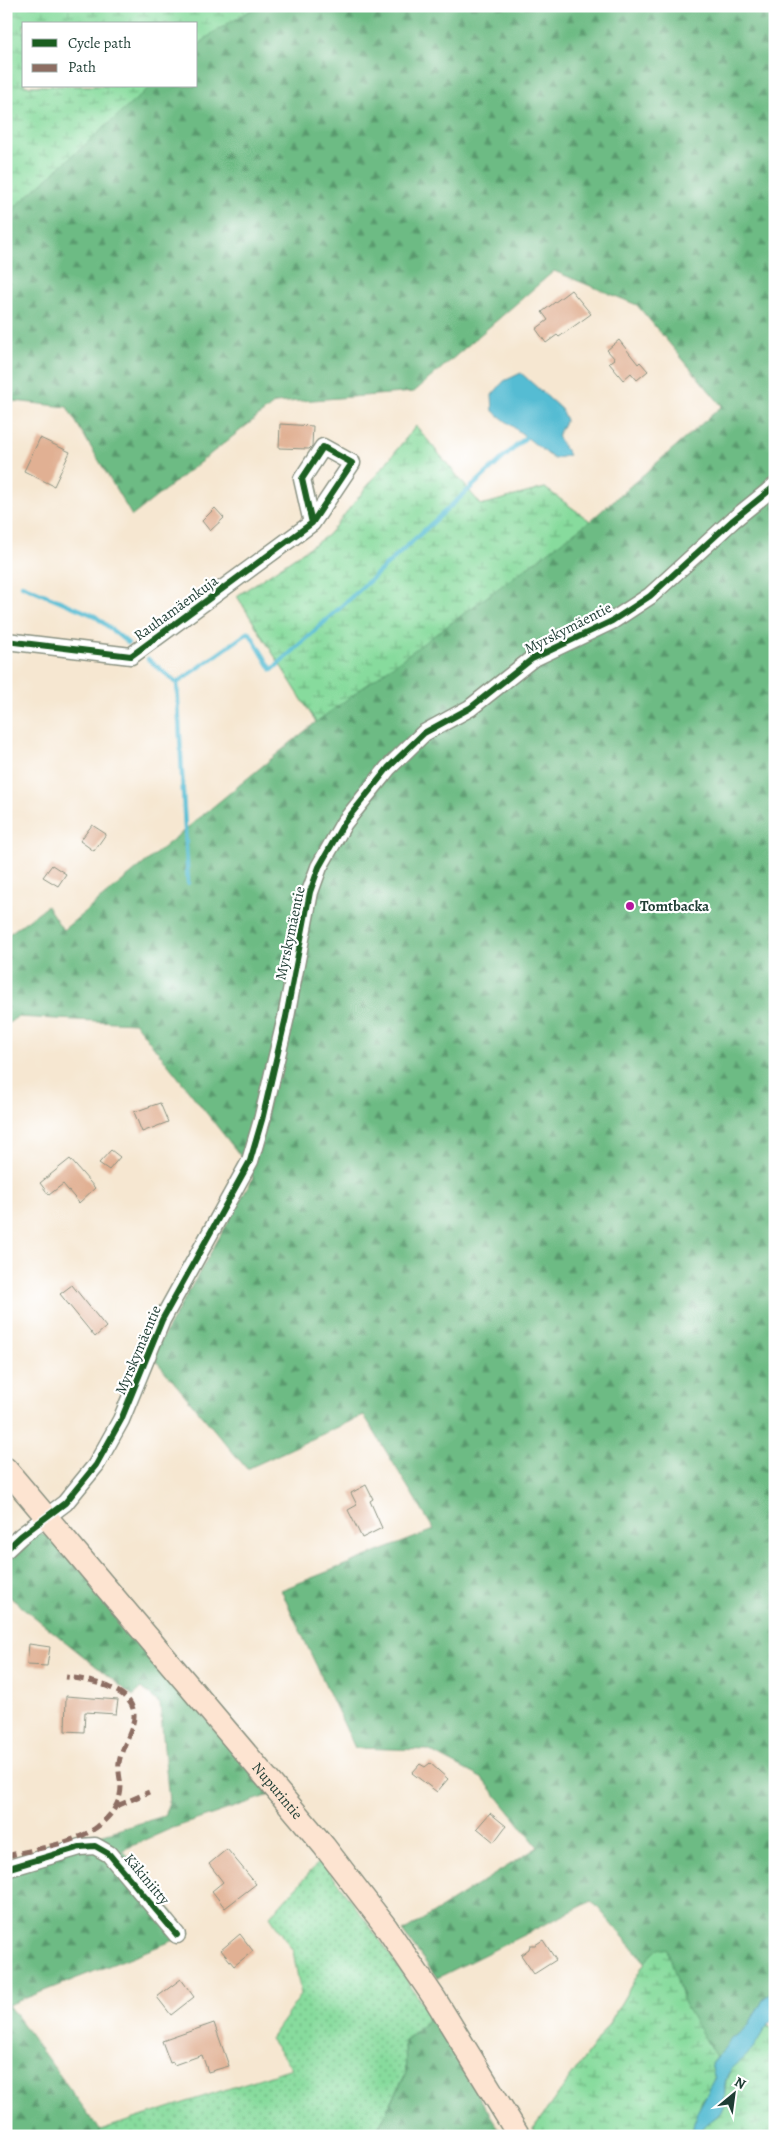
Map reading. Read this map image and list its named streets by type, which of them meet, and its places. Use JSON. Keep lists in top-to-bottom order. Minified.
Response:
{"streets":{"main road":["Nupurintie"],"street":["Rauhamäenkuja","Myrskymäentie","Käkiniitty"]},"crossings":[["Myrskymäentie","Nupurintie"]],"places":["Tomtbacka"],"legend":["Cycle path","Path"],"north":"top right"}
